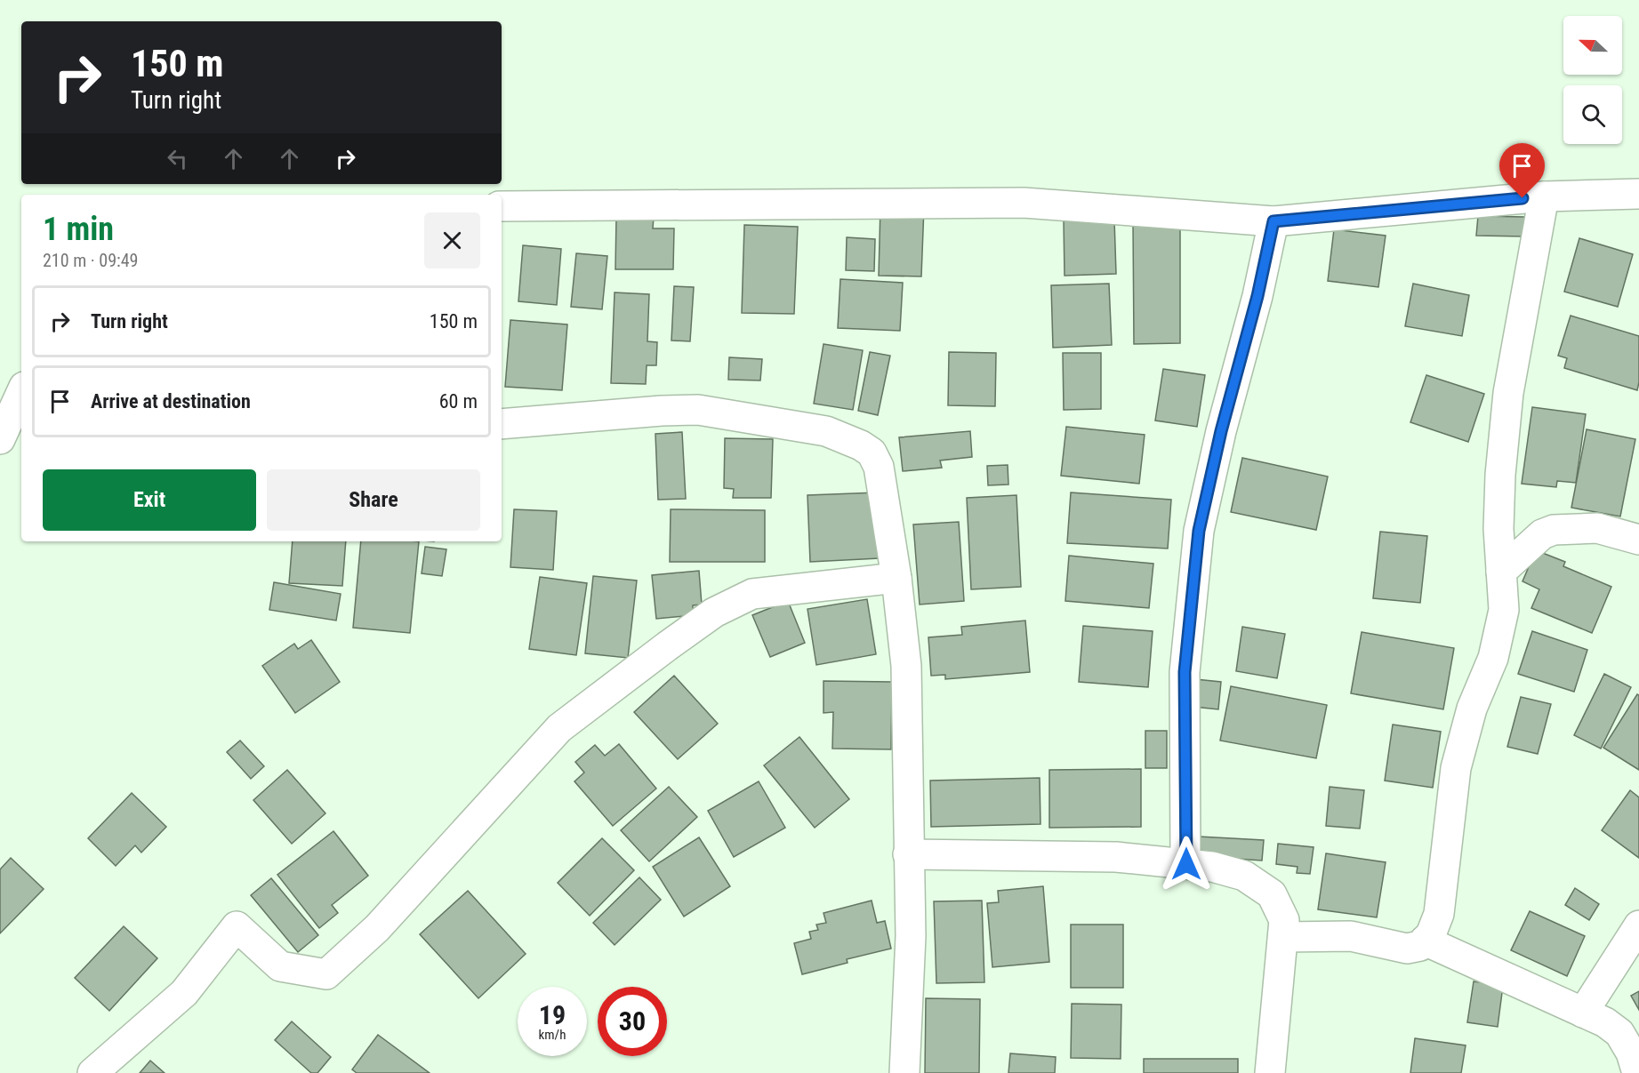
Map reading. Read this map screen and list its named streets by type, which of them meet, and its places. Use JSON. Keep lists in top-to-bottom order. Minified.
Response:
{"north":"left","page":{"turn":["150 m","Turn right"],"heading":["1 min","210 m · 09:49"],"list":[{"name":"Turn right","value":"150 m"},{"name":"Arrive at destination","value":"60 m"}],"buttons":["Exit","Share"],"speed":"19 km/h","limit":"30"}}
